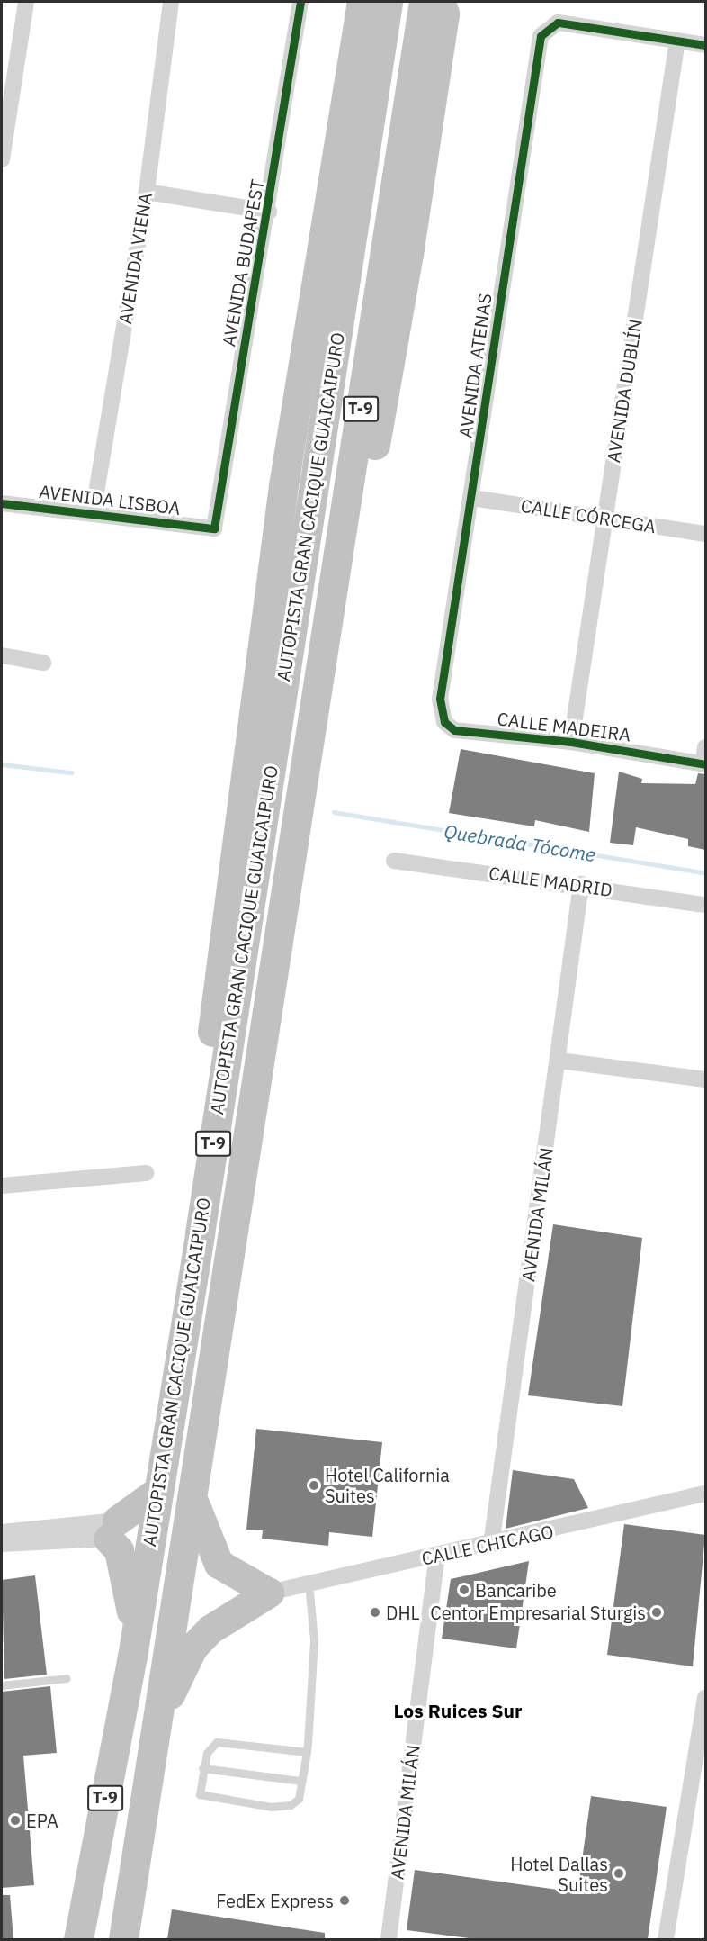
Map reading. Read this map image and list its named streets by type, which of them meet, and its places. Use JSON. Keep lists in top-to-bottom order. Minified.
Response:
{"streets":{"highway":["T-9","AUTOPISTA GRAN CACIQUE GUAICAIPURO"],"street":["AVENIDA VIENA","AVENIDA BUDAPEST","AVENIDA ATENAS","AVENIDA DUBLÍN","AVENIDA LISBOA","CALLE CÓRCEGA","CALLE MADEIRA","CALLE MADRID","AVENIDA MILÁN","CALLE CHICAGO"]},"crossings":[["AVENIDA VIENA","AVENIDA LISBOA"],["AVENIDA BUDAPEST","AVENIDA LISBOA"],["AVENIDA ATENAS","AVENIDA DUBLÍN"],["AVENIDA ATENAS","CALLE CÓRCEGA"],["AVENIDA ATENAS","CALLE MADEIRA"],["AVENIDA DUBLÍN","CALLE CÓRCEGA"],["AVENIDA DUBLÍN","CALLE MADEIRA"],["CALLE MADRID","AVENIDA MILÁN"],["AVENIDA MILÁN","CALLE CHICAGO"]],"districts":["Los Ruices Sur"],"water":["Quebrada Tócome"],"places":["Hotel California Suites","Bancaribe","DHL","Centor Empresarial Sturgis","EPA","Hotel Dallas Suites","FedEx Express"]}
